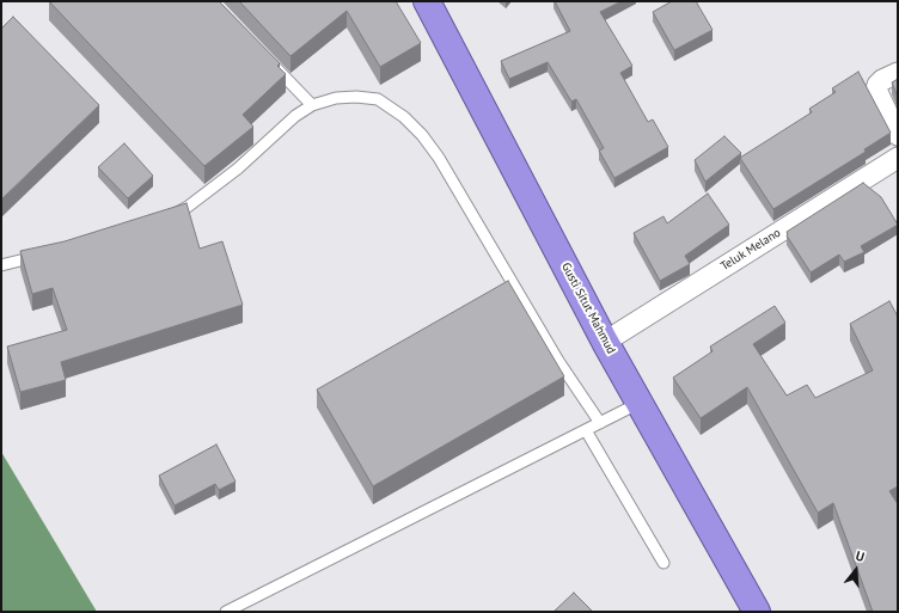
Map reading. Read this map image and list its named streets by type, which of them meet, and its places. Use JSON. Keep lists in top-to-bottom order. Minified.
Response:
{"streets":{"highway":["Gusti Situt Mahmud"],"street":["Teluk Melano"]},"crossings":[["Teluk Melano","Gusti Situt Mahmud"]],"north":"top"}
